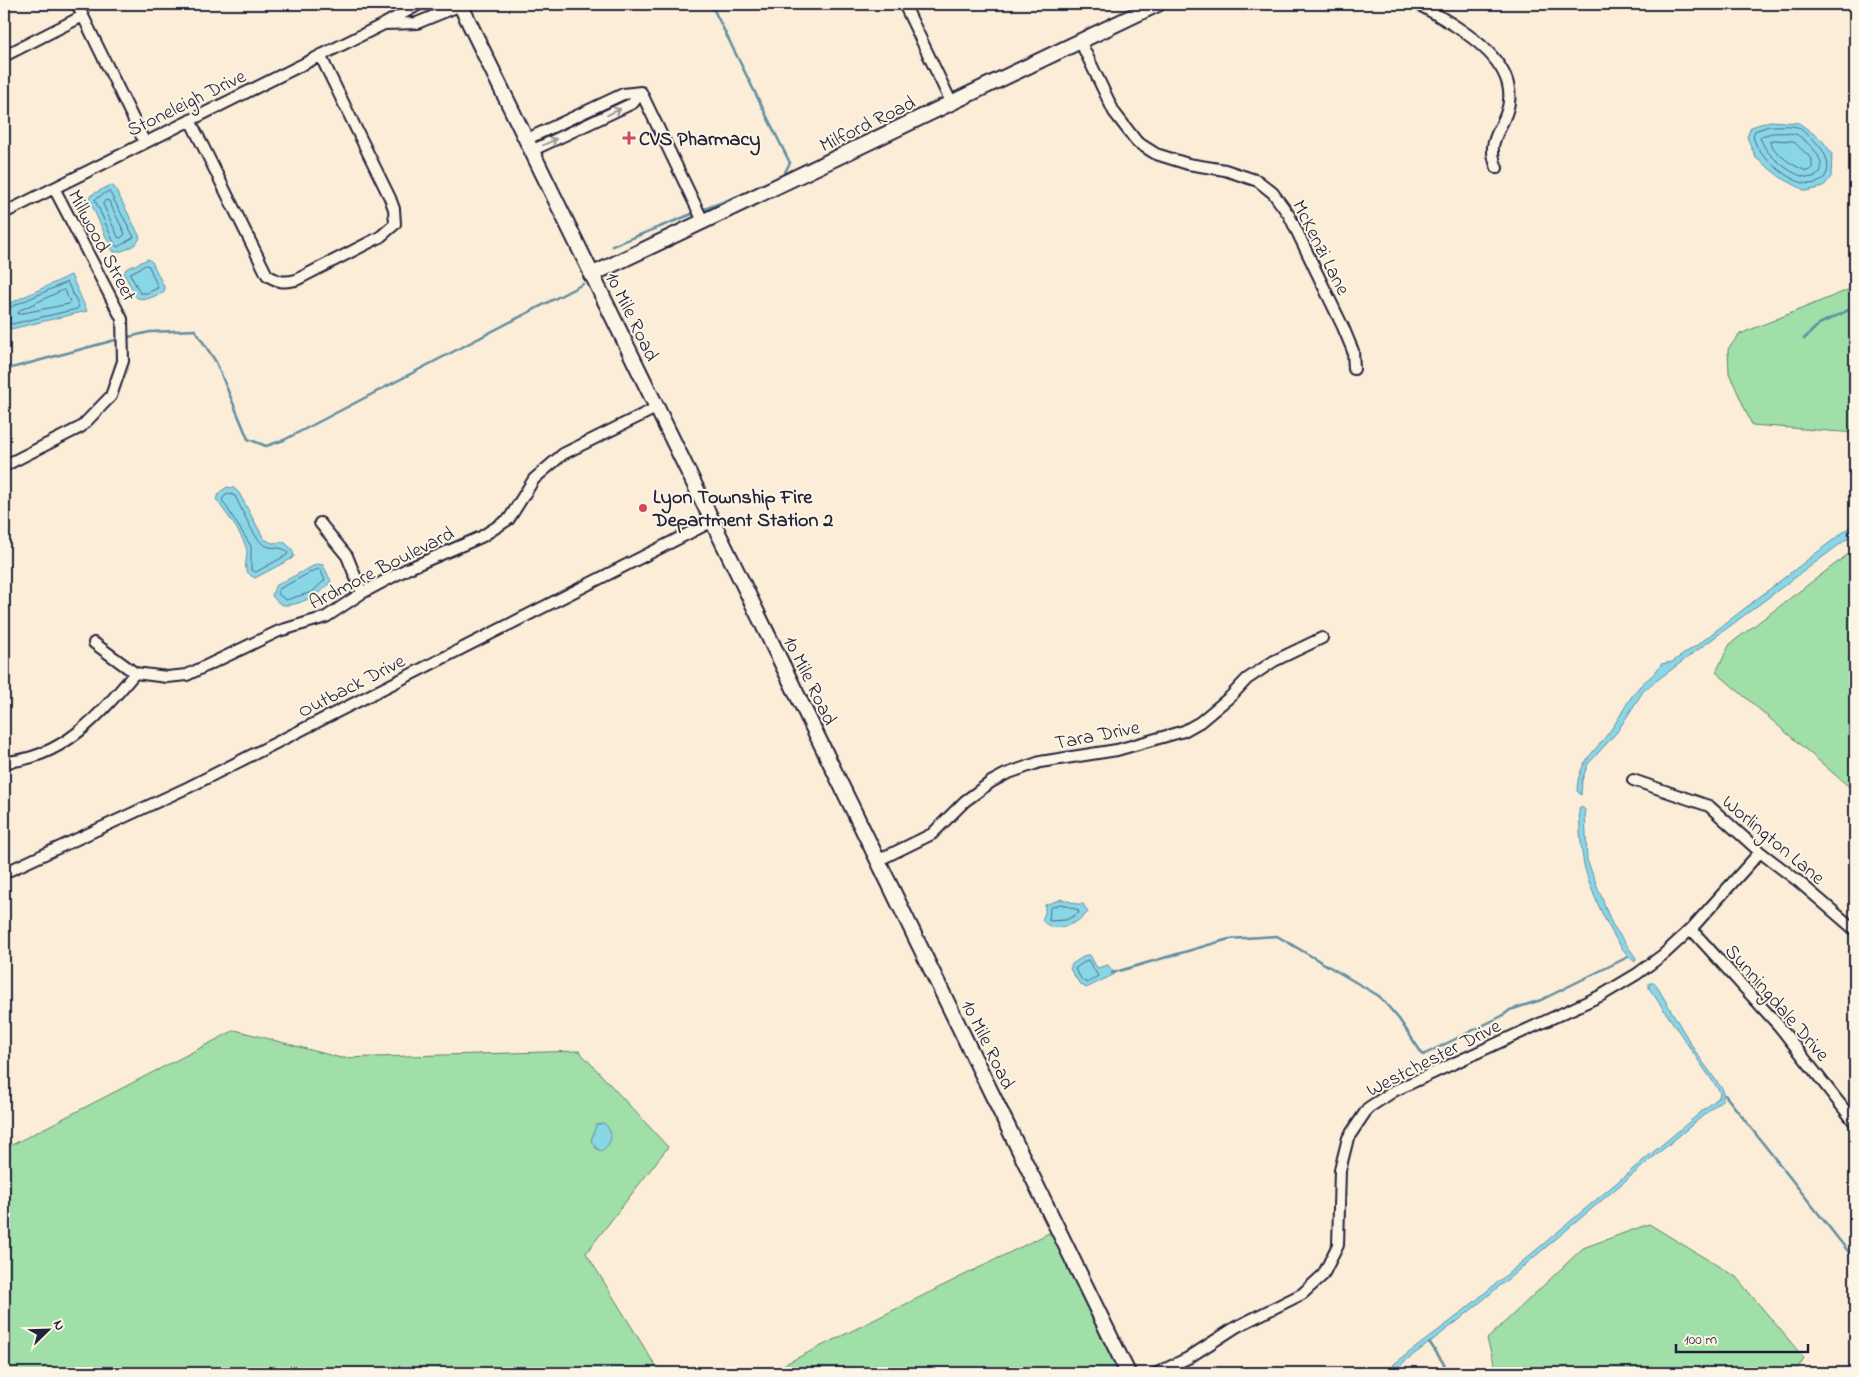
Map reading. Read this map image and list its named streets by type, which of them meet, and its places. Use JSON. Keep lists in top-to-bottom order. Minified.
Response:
{"streets":{"main road":["Milford Road","10 Mile Road"],"street":["Stoneleigh Drive","Millwood Street","McKenzi Lane","Ardmore Boulevard","Outback Drive","Tara Drive","Worlington Lane","Sunningdale Drive","Westchester Drive"]},"crossings":[["Stoneleigh Drive","Millwood Street"],["Stoneleigh Drive","10 Mile Road"],["Milford Road","McKenzi Lane"],["Milford Road","10 Mile Road"],["10 Mile Road","Ardmore Boulevard"],["10 Mile Road","Outback Drive"],["10 Mile Road","Tara Drive"],["Worlington Lane","Westchester Drive"],["Sunningdale Drive","Westchester Drive"]],"places":{"health":["CVS Pharmacy"],"other":["Lyon Township Fire Department Station 2"]},"scale_bar":"100 m","north":"top right"}
